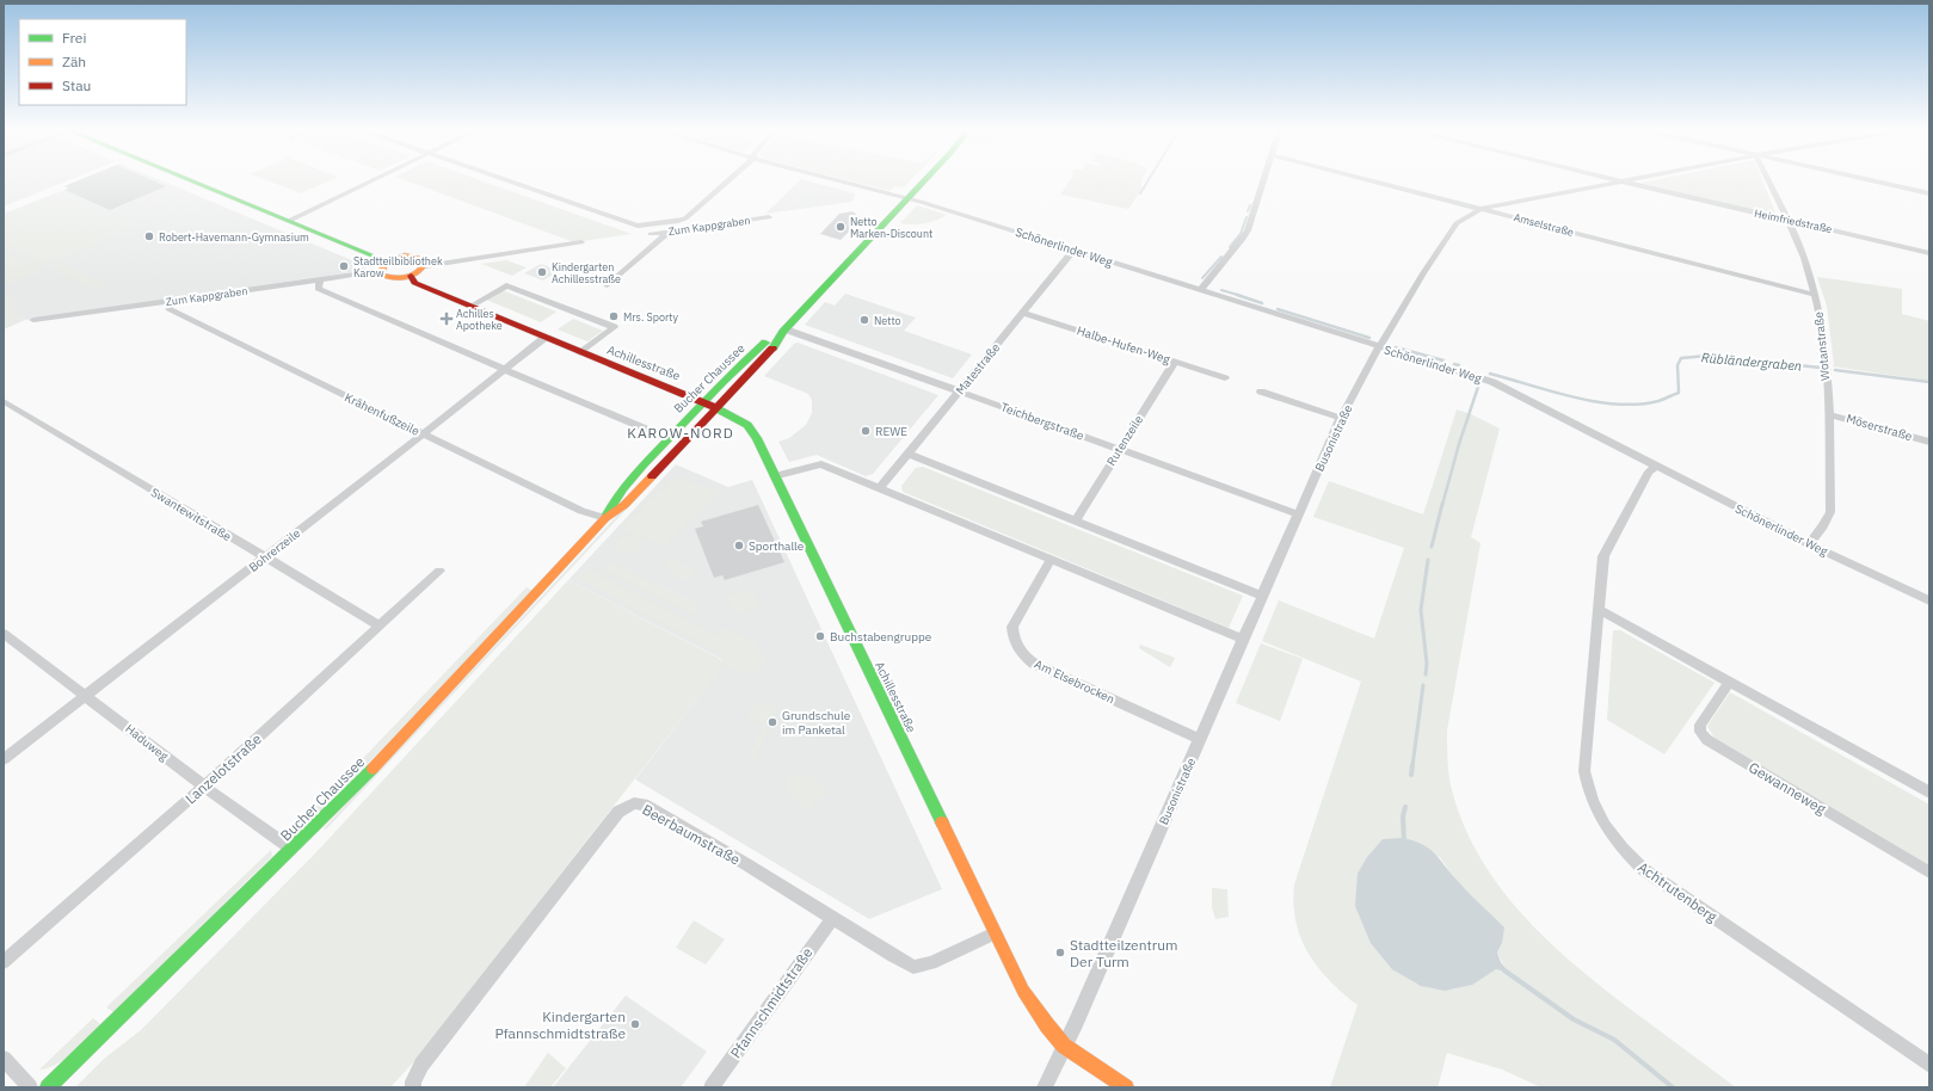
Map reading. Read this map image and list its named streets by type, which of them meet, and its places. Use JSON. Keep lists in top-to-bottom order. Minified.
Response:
{"streets":{"street":["Heimfriedstraße","Amselstraße","Zum Kappgraben","Schönerlinder Weg","Halbe-Hufen-Weg","Wotanstraße","Achillesstraße","Matestraße","Bucher Chaussee","Krähenfußzeile","Teichbergstraße","Möserstraße","Busonistraße","Rutenzeile","Swantewitstraße","Bohrerzeile","Am Elsebrocken","Haduweg","Lanzelotstraße","Gewanneweg","Beerbaumstraße","Achtrutenberg","Pfannschmidtstraße"]},"crossings":[["Heimfriedstraße","Wotanstraße"],["Heimfriedstraße","Busonistraße"],["Amselstraße","Wotanstraße"],["Amselstraße","Busonistraße"],["Zum Kappgraben","Krähenfußzeile"],["Schönerlinder Weg","Wotanstraße"],["Schönerlinder Weg","Matestraße"],["Schönerlinder Weg","Bucher Chaussee"],["Schönerlinder Weg","Busonistraße"],["Schönerlinder Weg","Achtrutenberg"],["Halbe-Hufen-Weg","Matestraße"],["Halbe-Hufen-Weg","Rutenzeile"],["Wotanstraße","Möserstraße"],["Achillesstraße","Bucher Chaussee"],["Achillesstraße","Busonistraße"],["Achillesstraße","Bohrerzeile"],["Achillesstraße","Beerbaumstraße"],["Matestraße","Teichbergstraße"],["Bucher Chaussee","Krähenfußzeile"],["Bucher Chaussee","Teichbergstraße"],["Bucher Chaussee","Haduweg"],["Krähenfußzeile","Bohrerzeile"],["Teichbergstraße","Busonistraße"],["Teichbergstraße","Rutenzeile"],["Busonistraße","Am Elsebrocken"],["Swantewitstraße","Bohrerzeile"],["Swantewitstraße","Lanzelotstraße"],["Bohrerzeile","Haduweg"],["Haduweg","Lanzelotstraße"],["Beerbaumstraße","Pfannschmidtstraße"]],"districts":["KAROW-NORD"],"water":["Rübländergraben"],"places":{"other":["Netto Marken-Discount","Robert-Havemann-Gymnasium","Stadtteilbibliothek Karow","Kindergarten Achillesstraße","Mrs. Sporty","Netto","REWE","Sporthalle","Buchstabengruppe","Grundschule im Panketal","Stadtteilzentrum Der Turm","Kindergarten Pfannschmidtstraße"],"health":["Achilles Apotheke"]},"legend":["Frei","Zäh","Stau"]}
